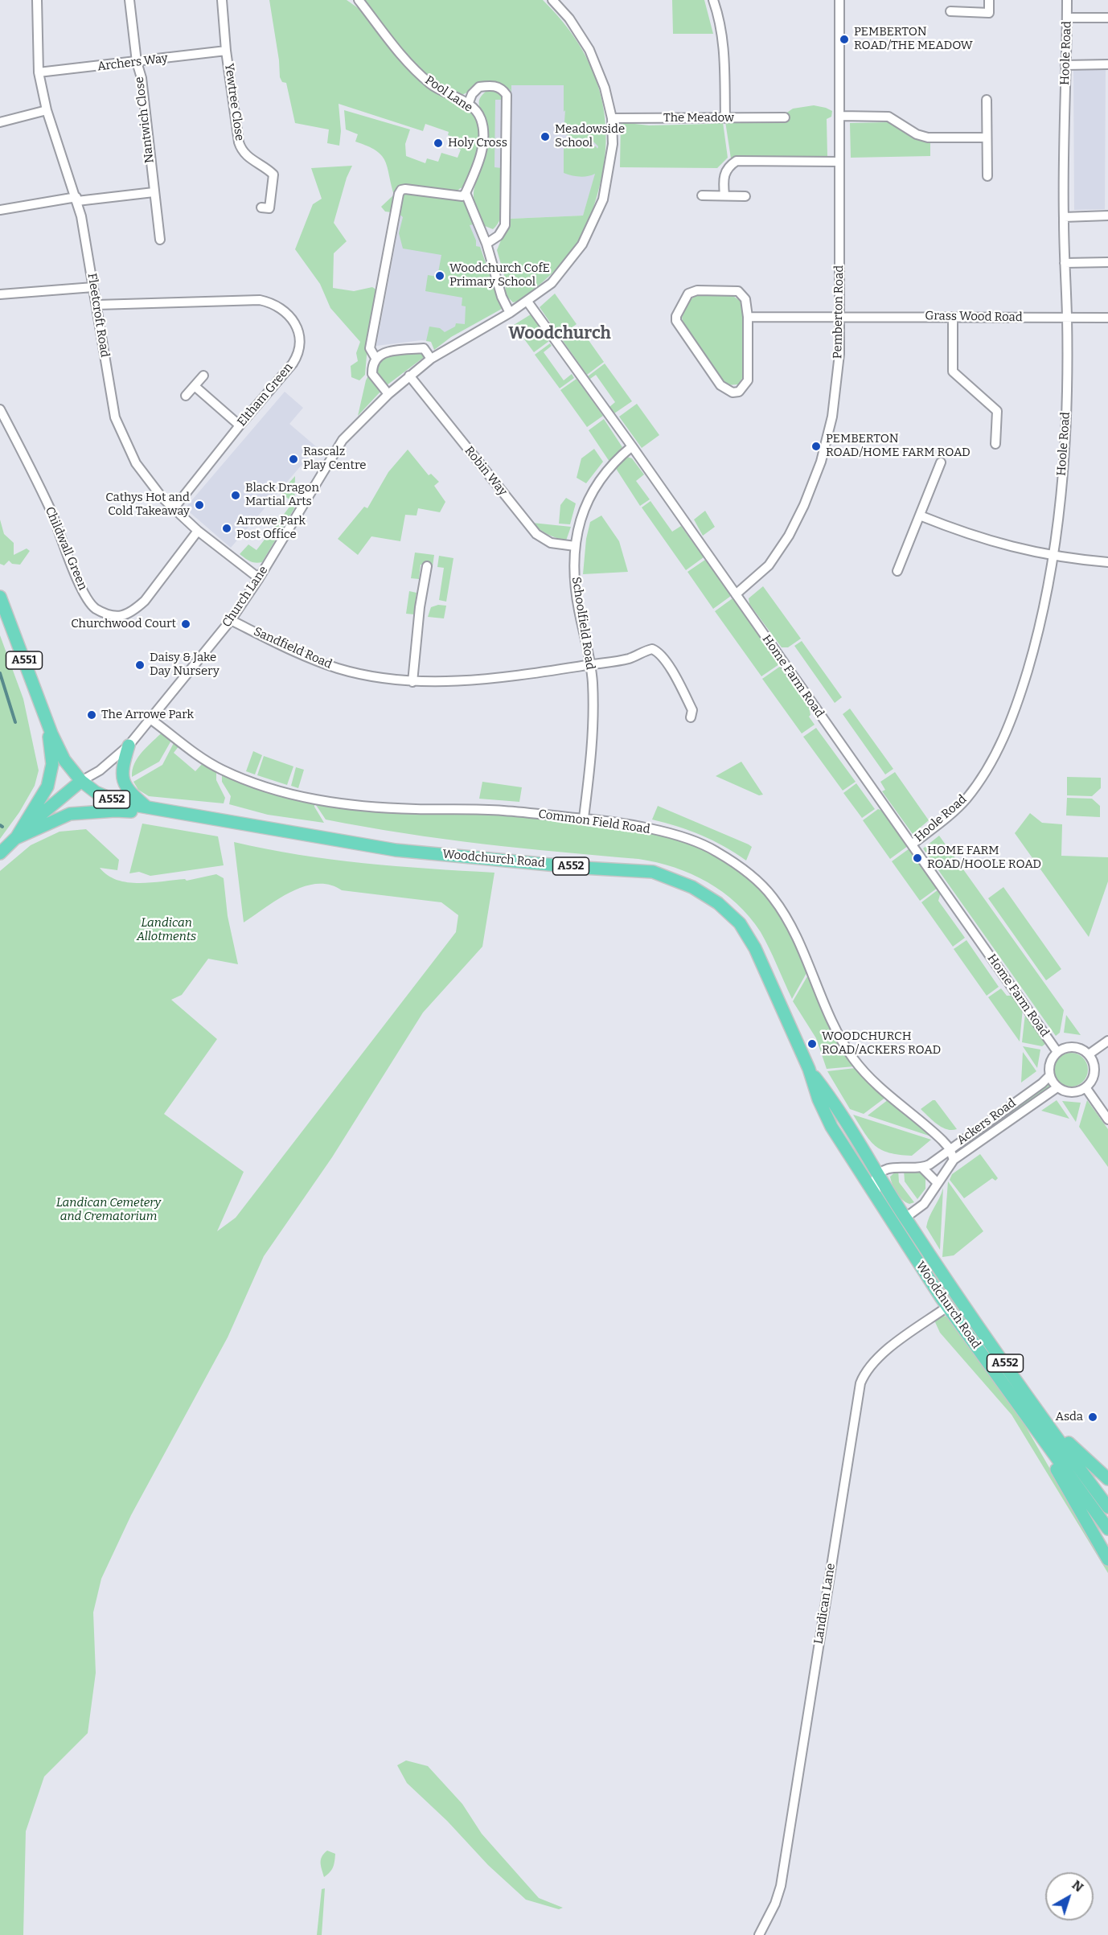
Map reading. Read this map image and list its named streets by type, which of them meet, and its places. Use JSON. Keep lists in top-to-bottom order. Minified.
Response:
{"streets":{"main road":["A551","A552","Woodchurch Road"],"street":["Hoole Road","Archers Way","Pool Lane","Yewtree Close","The Meadow","Nantwich Close","Pemberton Road","Fleetcroft Road","Grass Wood Road","Eltham Green","Robin Way","Childwall Green","Church Lane","Schoolfield Road","Sandfield Road","Home Farm Road","Common Field Road","Ackers Road","Landican Lane"]},"crossings":[["Hoole Road","Grass Wood Road"],["Hoole Road","Home Farm Road"],["Archers Way","Yewtree Close"],["Archers Way","Nantwich Close"],["Archers Way","Fleetcroft Road"],["The Meadow","Church Lane"],["Pemberton Road","Grass Wood Road"],["Pemberton Road","Home Farm Road"],["Fleetcroft Road","Eltham Green"],["Fleetcroft Road","Childwall Green"],["Fleetcroft Road","Church Lane"],["Robin Way","Church Lane"],["Robin Way","Schoolfield Road"],["Church Lane","Sandfield Road"],["Church Lane","A551"],["Church Lane","Home Farm Road"],["Church Lane","Common Field Road"],["Church Lane","Woodchurch Road"],["Schoolfield Road","Sandfield Road"],["Schoolfield Road","Home Farm Road"],["Schoolfield Road","Common Field Road"],["A551","Woodchurch Road"],["Home Farm Road","Ackers Road"],["Common Field Road","Ackers Road"],["Woodchurch Road","Ackers Road"],["Woodchurch Road","Landican Lane"]],"districts":["Woodchurch"],"parks":["Landican Allotments","Landican Cemetery and Crematorium"],"places":["PEMBERTON ROAD/THE MEADOW","Meadowside School","Holy Cross","Woodchurch CofE Primary School","PEMBERTON ROAD/HOME FARM ROAD","Rascalz Play Centre","Black Dragon Martial Arts","Cathys Hot and Cold Takeaway","Arrowe Park Post Office","Churchwood Court","Daisy & Jake Day Nursery","The Arrowe Park","HOME FARM ROAD/HOOLE ROAD","WOODCHURCH ROAD/ACKERS ROAD","Asda"],"north":"top right"}
